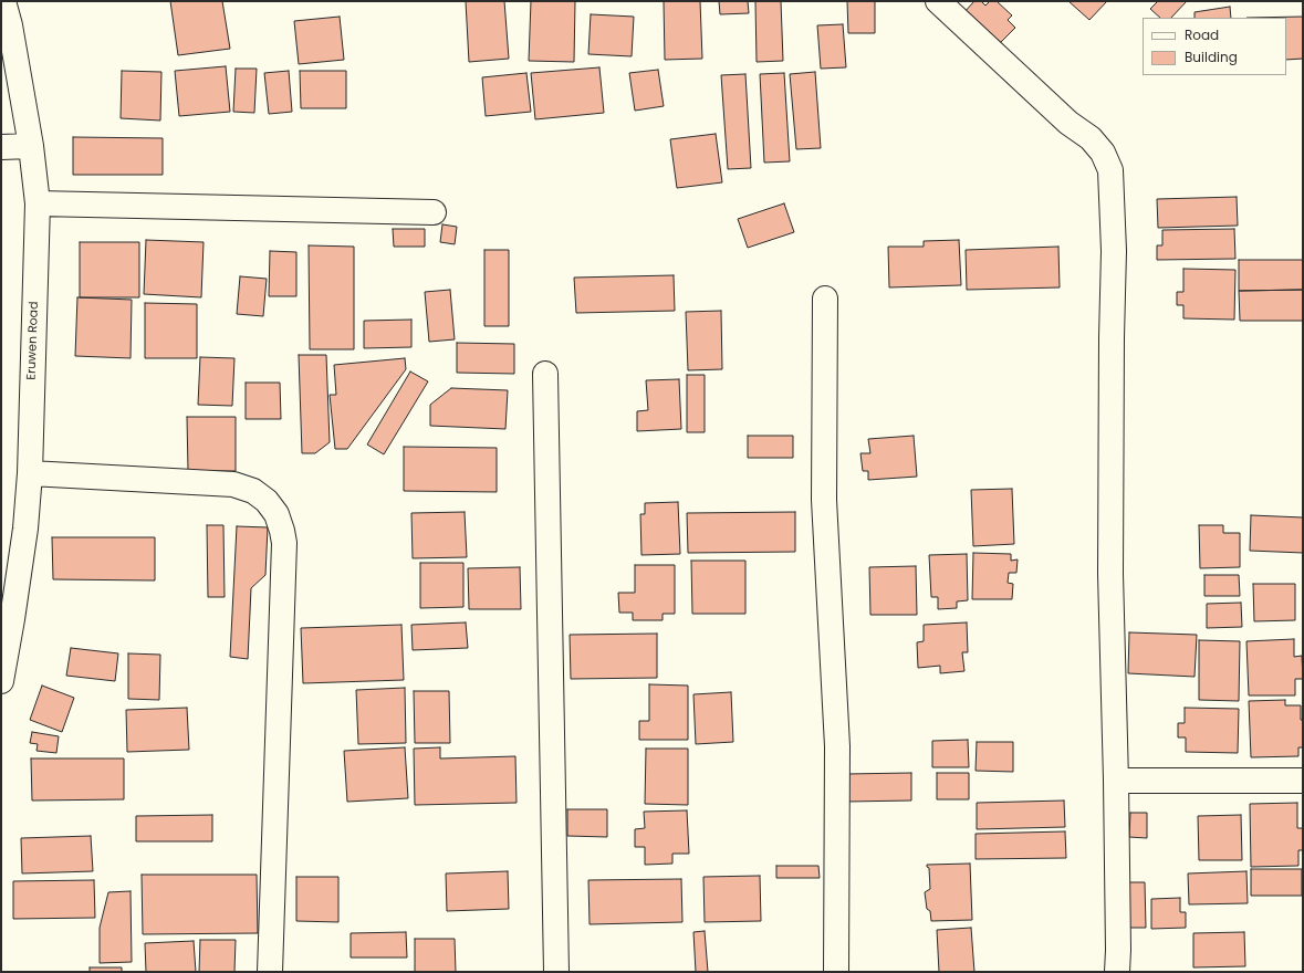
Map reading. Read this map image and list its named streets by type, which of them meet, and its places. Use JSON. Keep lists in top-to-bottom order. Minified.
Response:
{"streets":{"street":["Eruwen Road"]},"legend":["Road","Building"]}
